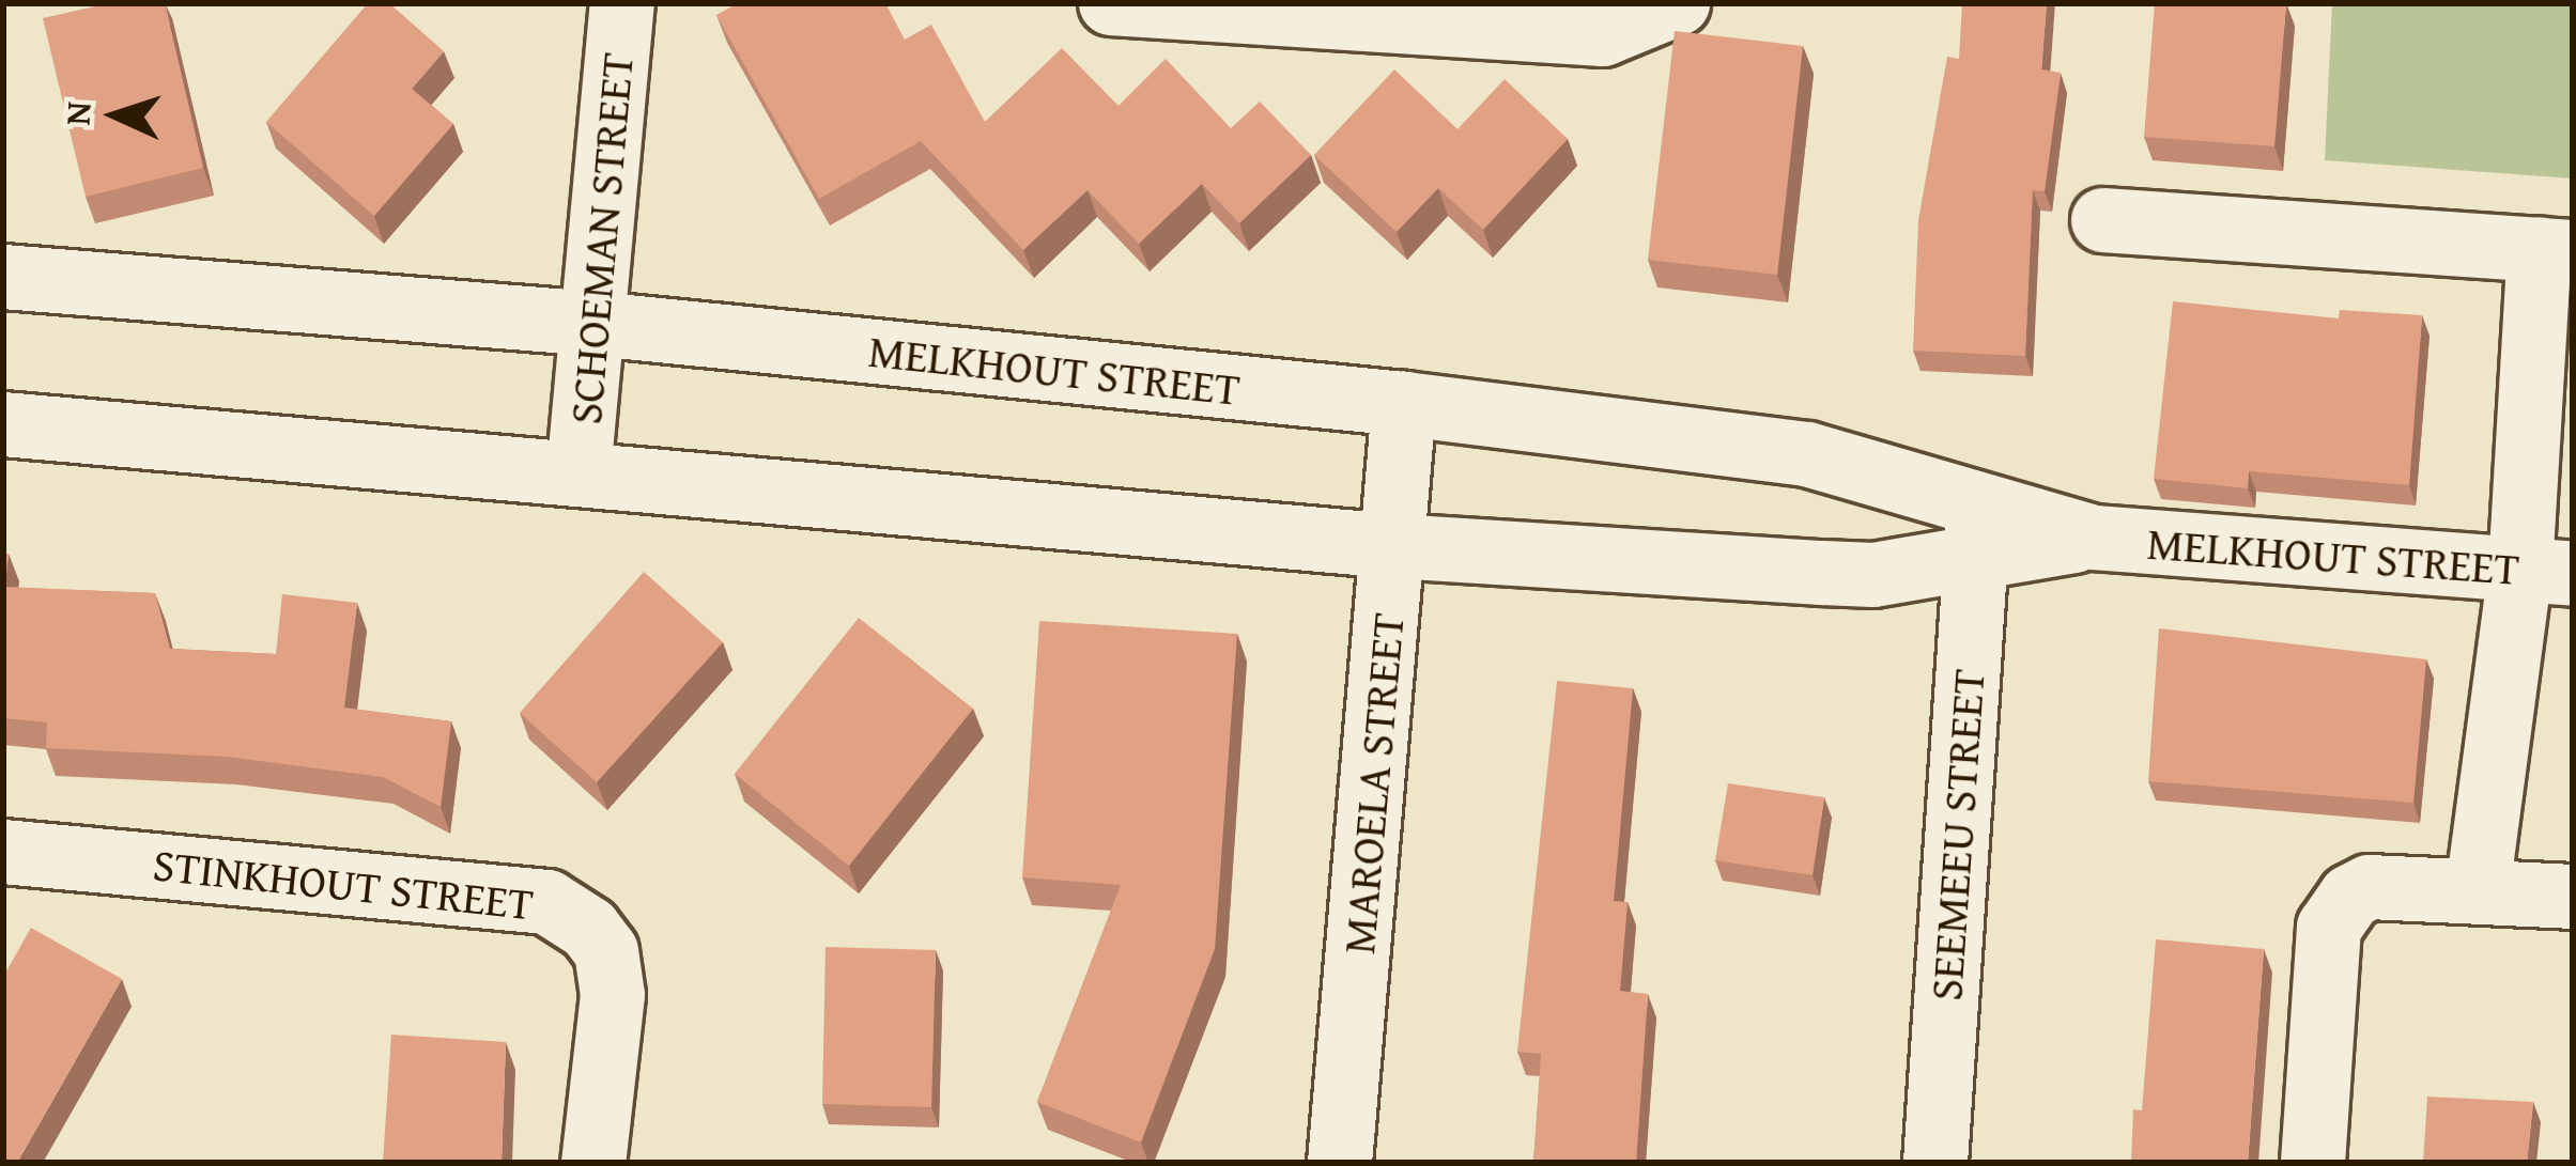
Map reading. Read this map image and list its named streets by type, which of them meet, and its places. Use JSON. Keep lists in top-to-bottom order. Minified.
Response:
{"streets":{"street":["SCHOEMAN STREET","MELKHOUT STREET","MAROELA STREET","SEEMEEU STREET","STINKHOUT STREET"]},"crossings":[["SCHOEMAN STREET","MELKHOUT STREET"],["MELKHOUT STREET","MAROELA STREET"],["MELKHOUT STREET","SEEMEEU STREET"]],"north":"left"}
